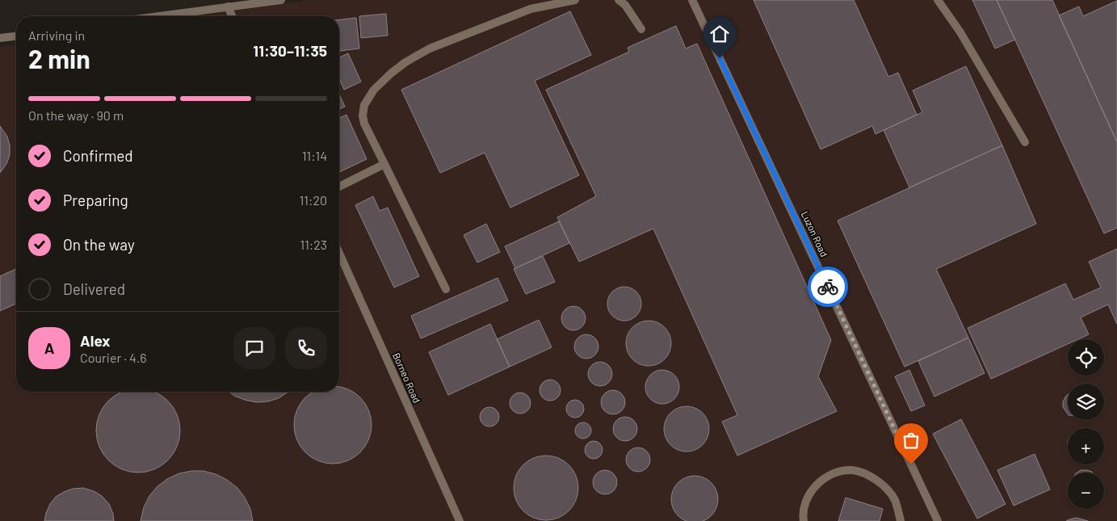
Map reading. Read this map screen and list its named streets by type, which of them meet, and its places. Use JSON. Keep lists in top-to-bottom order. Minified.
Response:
{"streets":{"street":["Luzon Road","Borneo Road"]},"page":{"heading":["2 min","Arriving in","11:30–11:35"],"panel":["Alex","Courier · 4.6"],"bar":"On the way · 90 m","list":[["Confirmed","11:14"],["Preparing","11:20"],["On the way","11:23"],"Delivered"],"round":"A","map_buttons":["+","−"]}}
